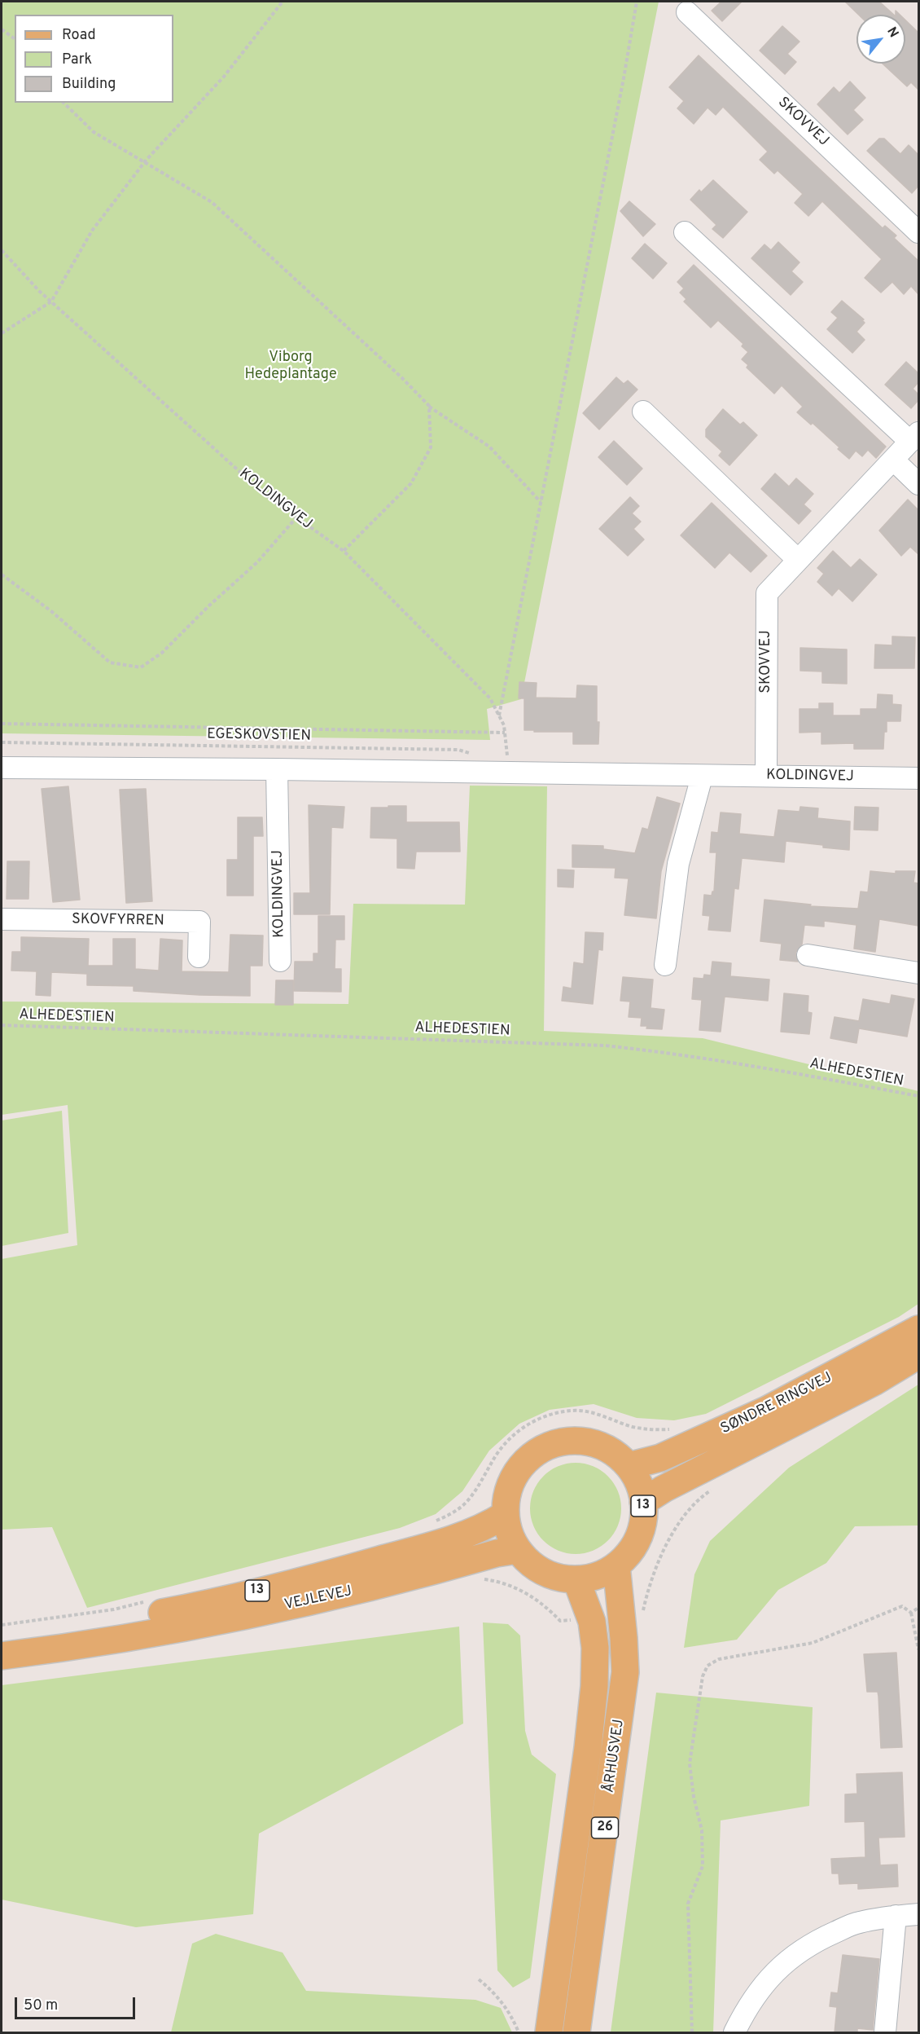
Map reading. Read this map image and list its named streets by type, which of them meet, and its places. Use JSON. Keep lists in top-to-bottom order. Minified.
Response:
{"streets":{"main road":["SØNDRE RINGVEJ","13","VEJLEVEJ","ÅRHUSVEJ","26"],"street":["SKOVVEJ","KOLDINGVEJ","SKOVFYRREN"],"path":["EGESKOVSTIEN","ALHEDESTIEN"]},"crossings":[["SKOVVEJ","KOLDINGVEJ"],["SØNDRE RINGVEJ","13"],["SØNDRE RINGVEJ","VEJLEVEJ"],["SØNDRE RINGVEJ","ÅRHUSVEJ"],["13","VEJLEVEJ"],["13","ÅRHUSVEJ"],["VEJLEVEJ","ÅRHUSVEJ"]],"parks":["Viborg Hedeplantage"],"legend":["Road","Park","Building"],"scale_bar":"50 m","north":"top right"}
